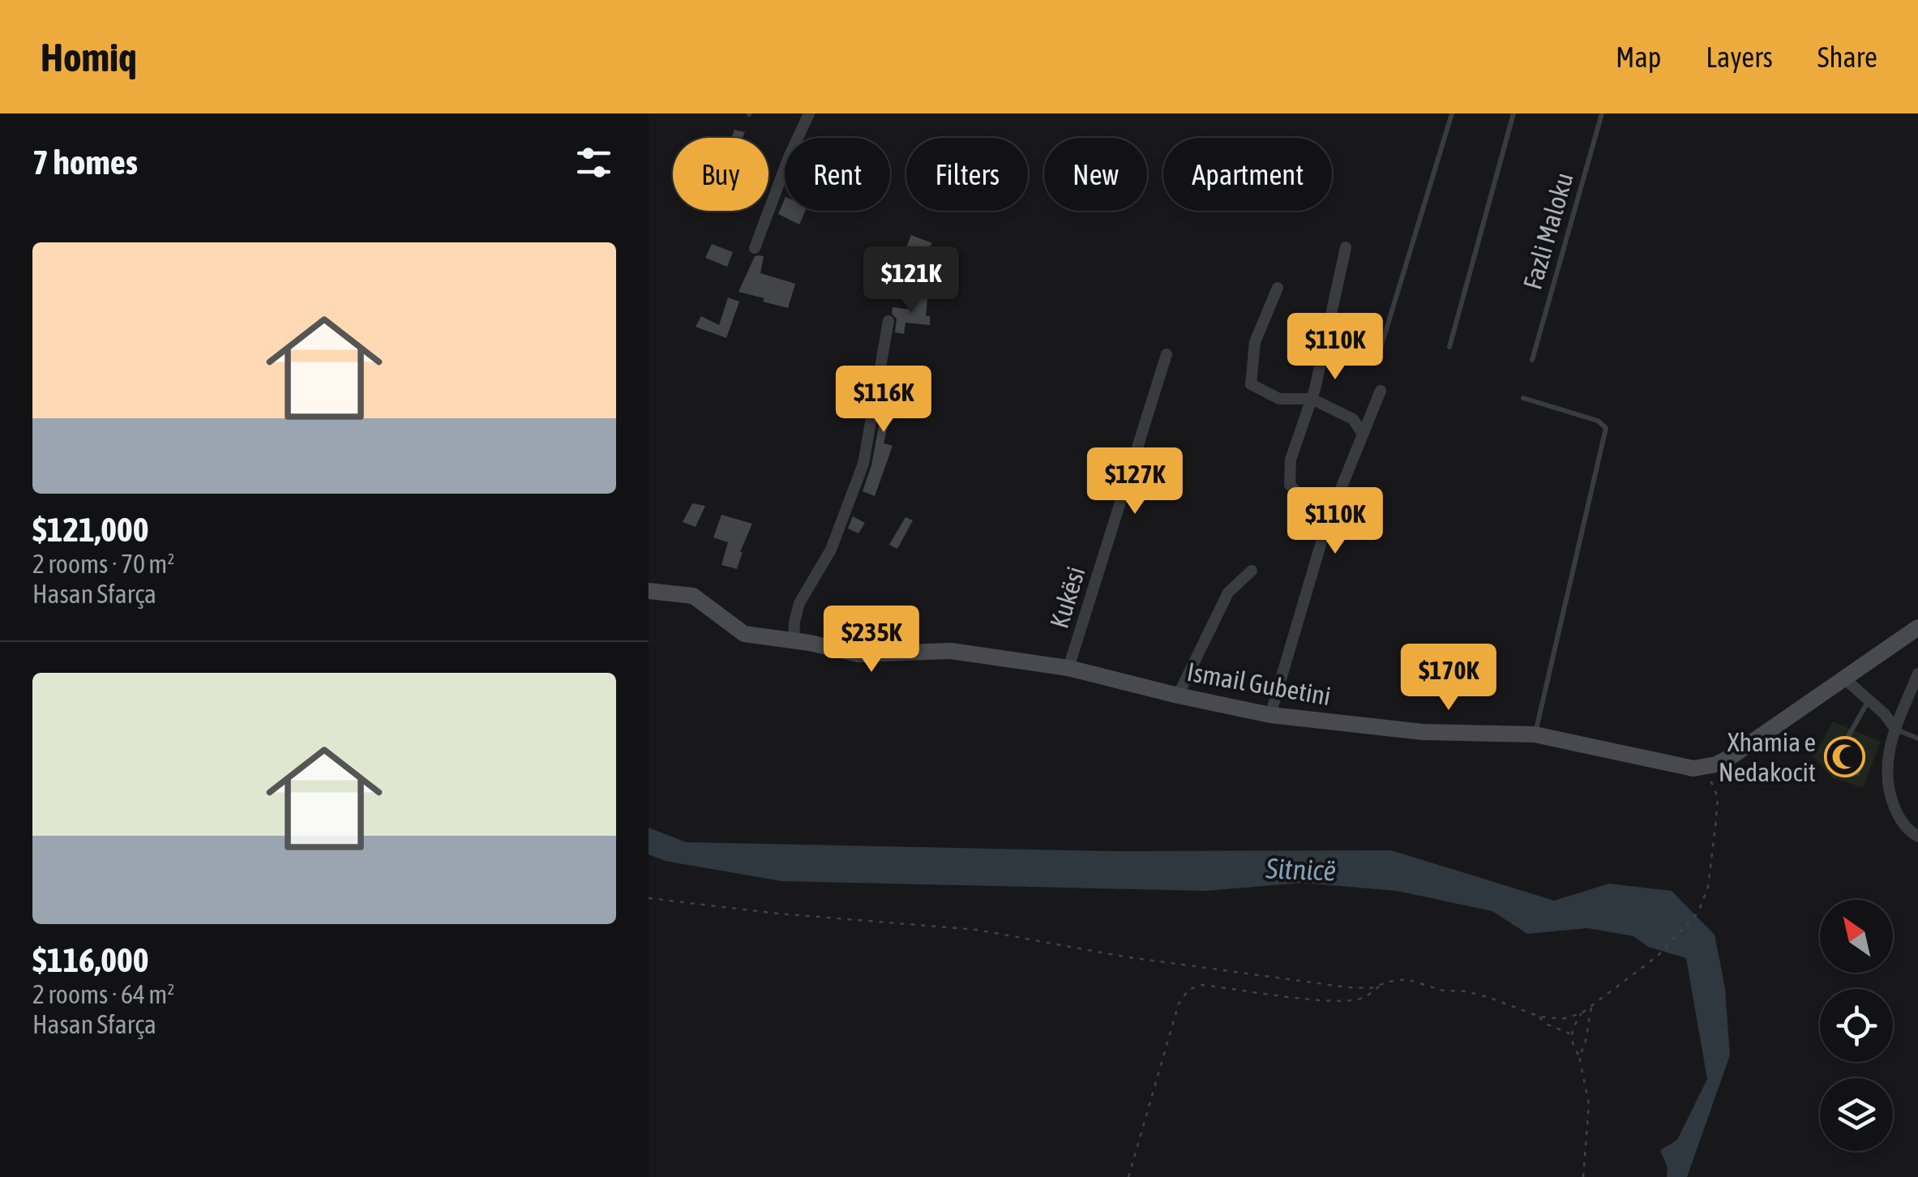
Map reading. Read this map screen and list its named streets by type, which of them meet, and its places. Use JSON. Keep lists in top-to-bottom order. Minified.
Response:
{"streets":{"street":["Kukësi","Ismail Gubetini"],"lane":["Fazli Maloku"]},"crossings":[["Kukësi","Ismail Gubetini"]],"water":["Sitnicë"],"places":{"mosque":["Xhamia e Nedakocit"]},"north":"top left","page":{"header":"Homiq","nav":["Map","Layers","Share"],"heading":"7 homes","chip":["Buy","Rent","Filters","New","Apartment"],"list":[{"name":"$121,000","note":"2 rooms · 70 m² · Hasan Sfarça"},{"name":"$116,000","note":"2 rooms · 64 m² · Hasan Sfarça"}],"price":["$121K","$110K","$116K","$127K","$110K","$235K","$170K"]}}
